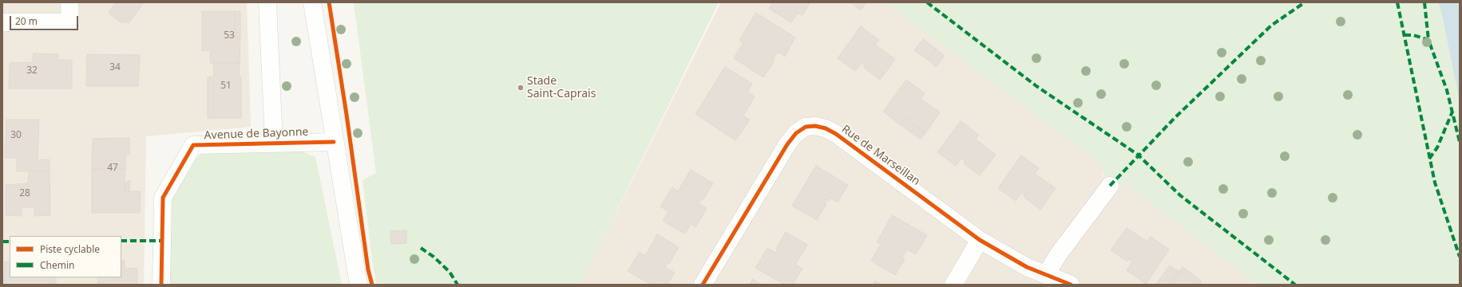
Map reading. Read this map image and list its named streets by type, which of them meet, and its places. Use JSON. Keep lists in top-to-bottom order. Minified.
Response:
{"streets":{"street":["Avenue de Bayonne","Rue de Marseillan"]},"places":["Stade Saint-Caprais"],"house_numbers":["53","34","32","51","30","47","28"],"legend":["Piste cyclable","Chemin"],"scale_bar":"20 m"}
